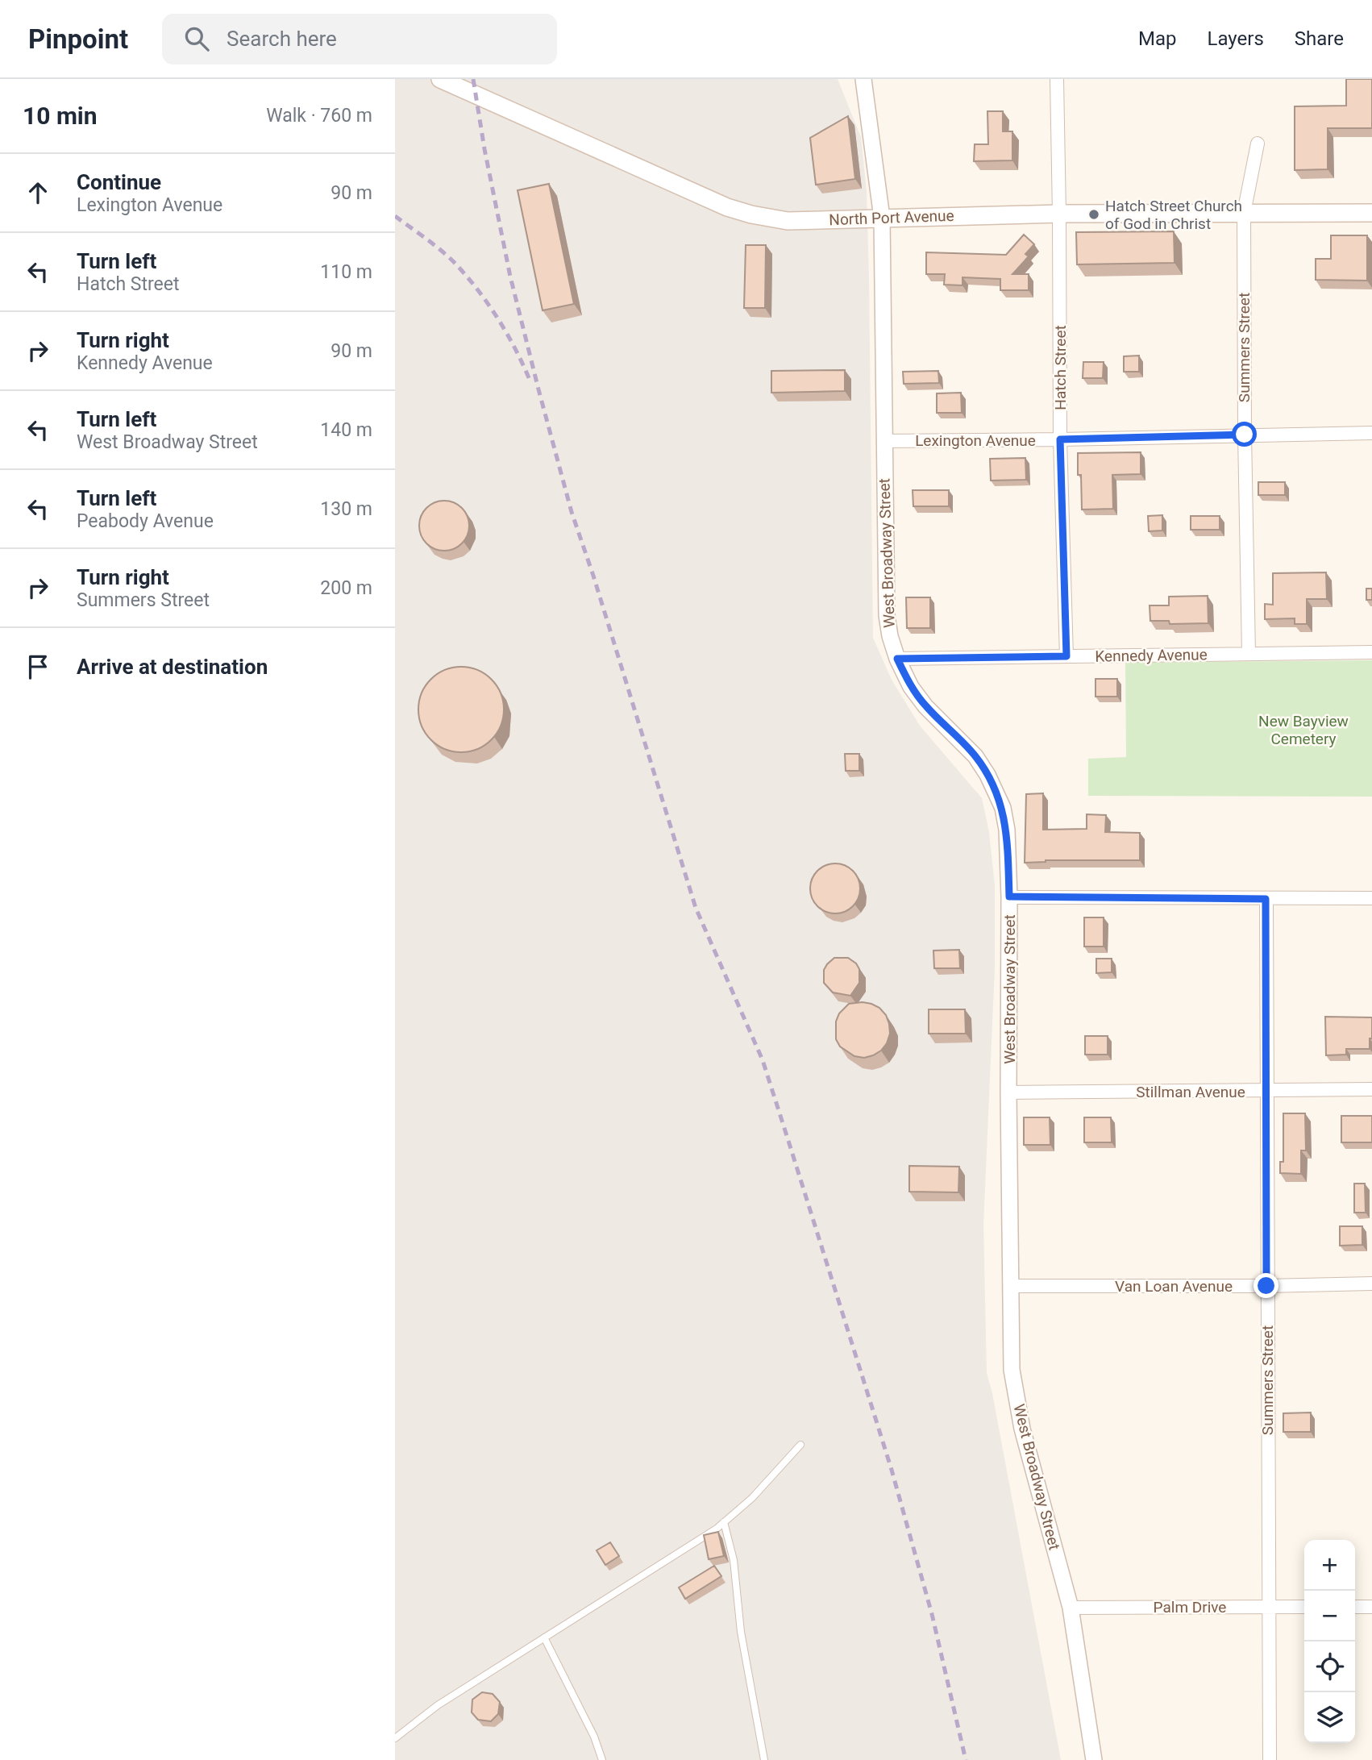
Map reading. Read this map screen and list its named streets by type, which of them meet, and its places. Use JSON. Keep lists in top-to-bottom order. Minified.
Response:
{"streets":{"main road":["North Port Avenue"],"street":["Summers Street","Hatch Street","Lexington Avenue","West Broadway Street","Kennedy Avenue","Stillman Avenue","Van Loan Avenue","Palm Drive"]},"crossings":[["North Port Avenue","Summers Street"],["North Port Avenue","Hatch Street"],["North Port Avenue","West Broadway Street"],["Summers Street","Lexington Avenue"],["Summers Street","Kennedy Avenue"],["Summers Street","Stillman Avenue"],["Summers Street","Van Loan Avenue"],["Summers Street","Palm Drive"],["Hatch Street","Lexington Avenue"],["Hatch Street","Kennedy Avenue"],["Lexington Avenue","West Broadway Street"],["West Broadway Street","Kennedy Avenue"],["West Broadway Street","Stillman Avenue"],["West Broadway Street","Van Loan Avenue"],["West Broadway Street","Palm Drive"]],"parks":["New Bayview Cemetery"],"places":["Hatch Street Church of God in Christ"],"page":{"header":"Pinpoint","search":"Search here","nav":["Map","Layers","Share"],"heading":["10 min","Walk · 760 m"],"list":[["Continue","Lexington Avenue","90 m"],["Turn left","Hatch Street","110 m"],["Turn right","Kennedy Avenue","90 m"],["Turn left","West Broadway Street","140 m"],["Turn left","Peabody Avenue","130 m"],["Turn right","Summers Street","200 m"],"Arrive at destination"],"map_buttons":["+","−"]}}
